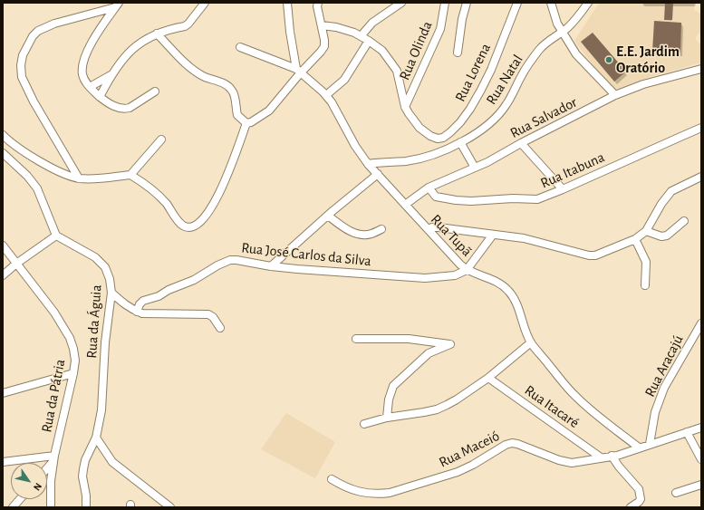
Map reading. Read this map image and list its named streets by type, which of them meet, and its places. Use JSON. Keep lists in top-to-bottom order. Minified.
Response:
{"streets":{"street":["Rua Olinda","Rua Lorena","Rua Natal","Rua Salvador","Rua Itabuna","Rua Tupã","Rua José Carlos da Silva","Rua da Águia","Rua Aracajú","Rua da Pátria","Rua Itacaré","Rua Maceió"]},"crossings":[["Rua Olinda","Rua Lorena"],["Rua Natal","Rua Tupã"],["Rua Salvador","Rua Itabuna"],["Rua Salvador","Rua Tupã"],["Rua Tupã","Rua José Carlos da Silva"],["Rua Tupã","Rua Maceió"],["Rua Aracajú","Rua Maceió"],["Rua Itacaré","Rua Maceió"]],"places":["E.E. Jardim Oratório"],"north":"bottom right"}
